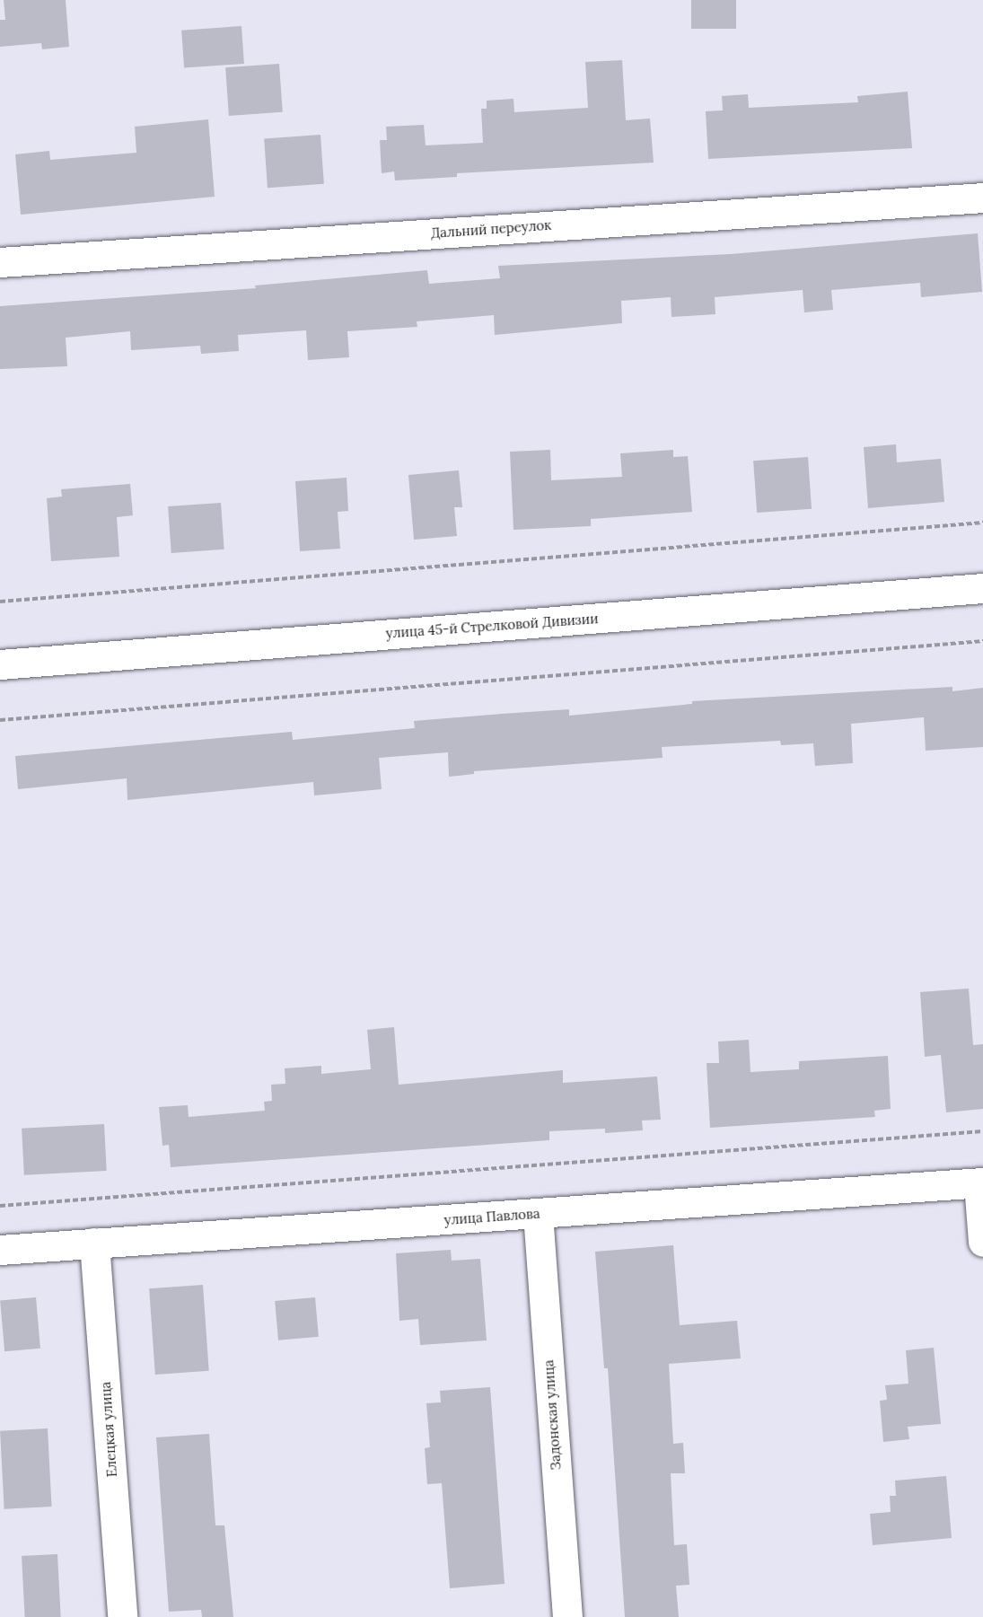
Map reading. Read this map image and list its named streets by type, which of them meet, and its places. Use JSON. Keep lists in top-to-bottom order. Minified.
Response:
{"streets":{"street":["Дальний переулок","улица 45-й Стрелковой Дивизии","улица Павлова","Задонская улица","Елецкая улица"]},"crossings":[["улица Павлова","Задонская улица"],["улица Павлова","Елецкая улица"]]}
